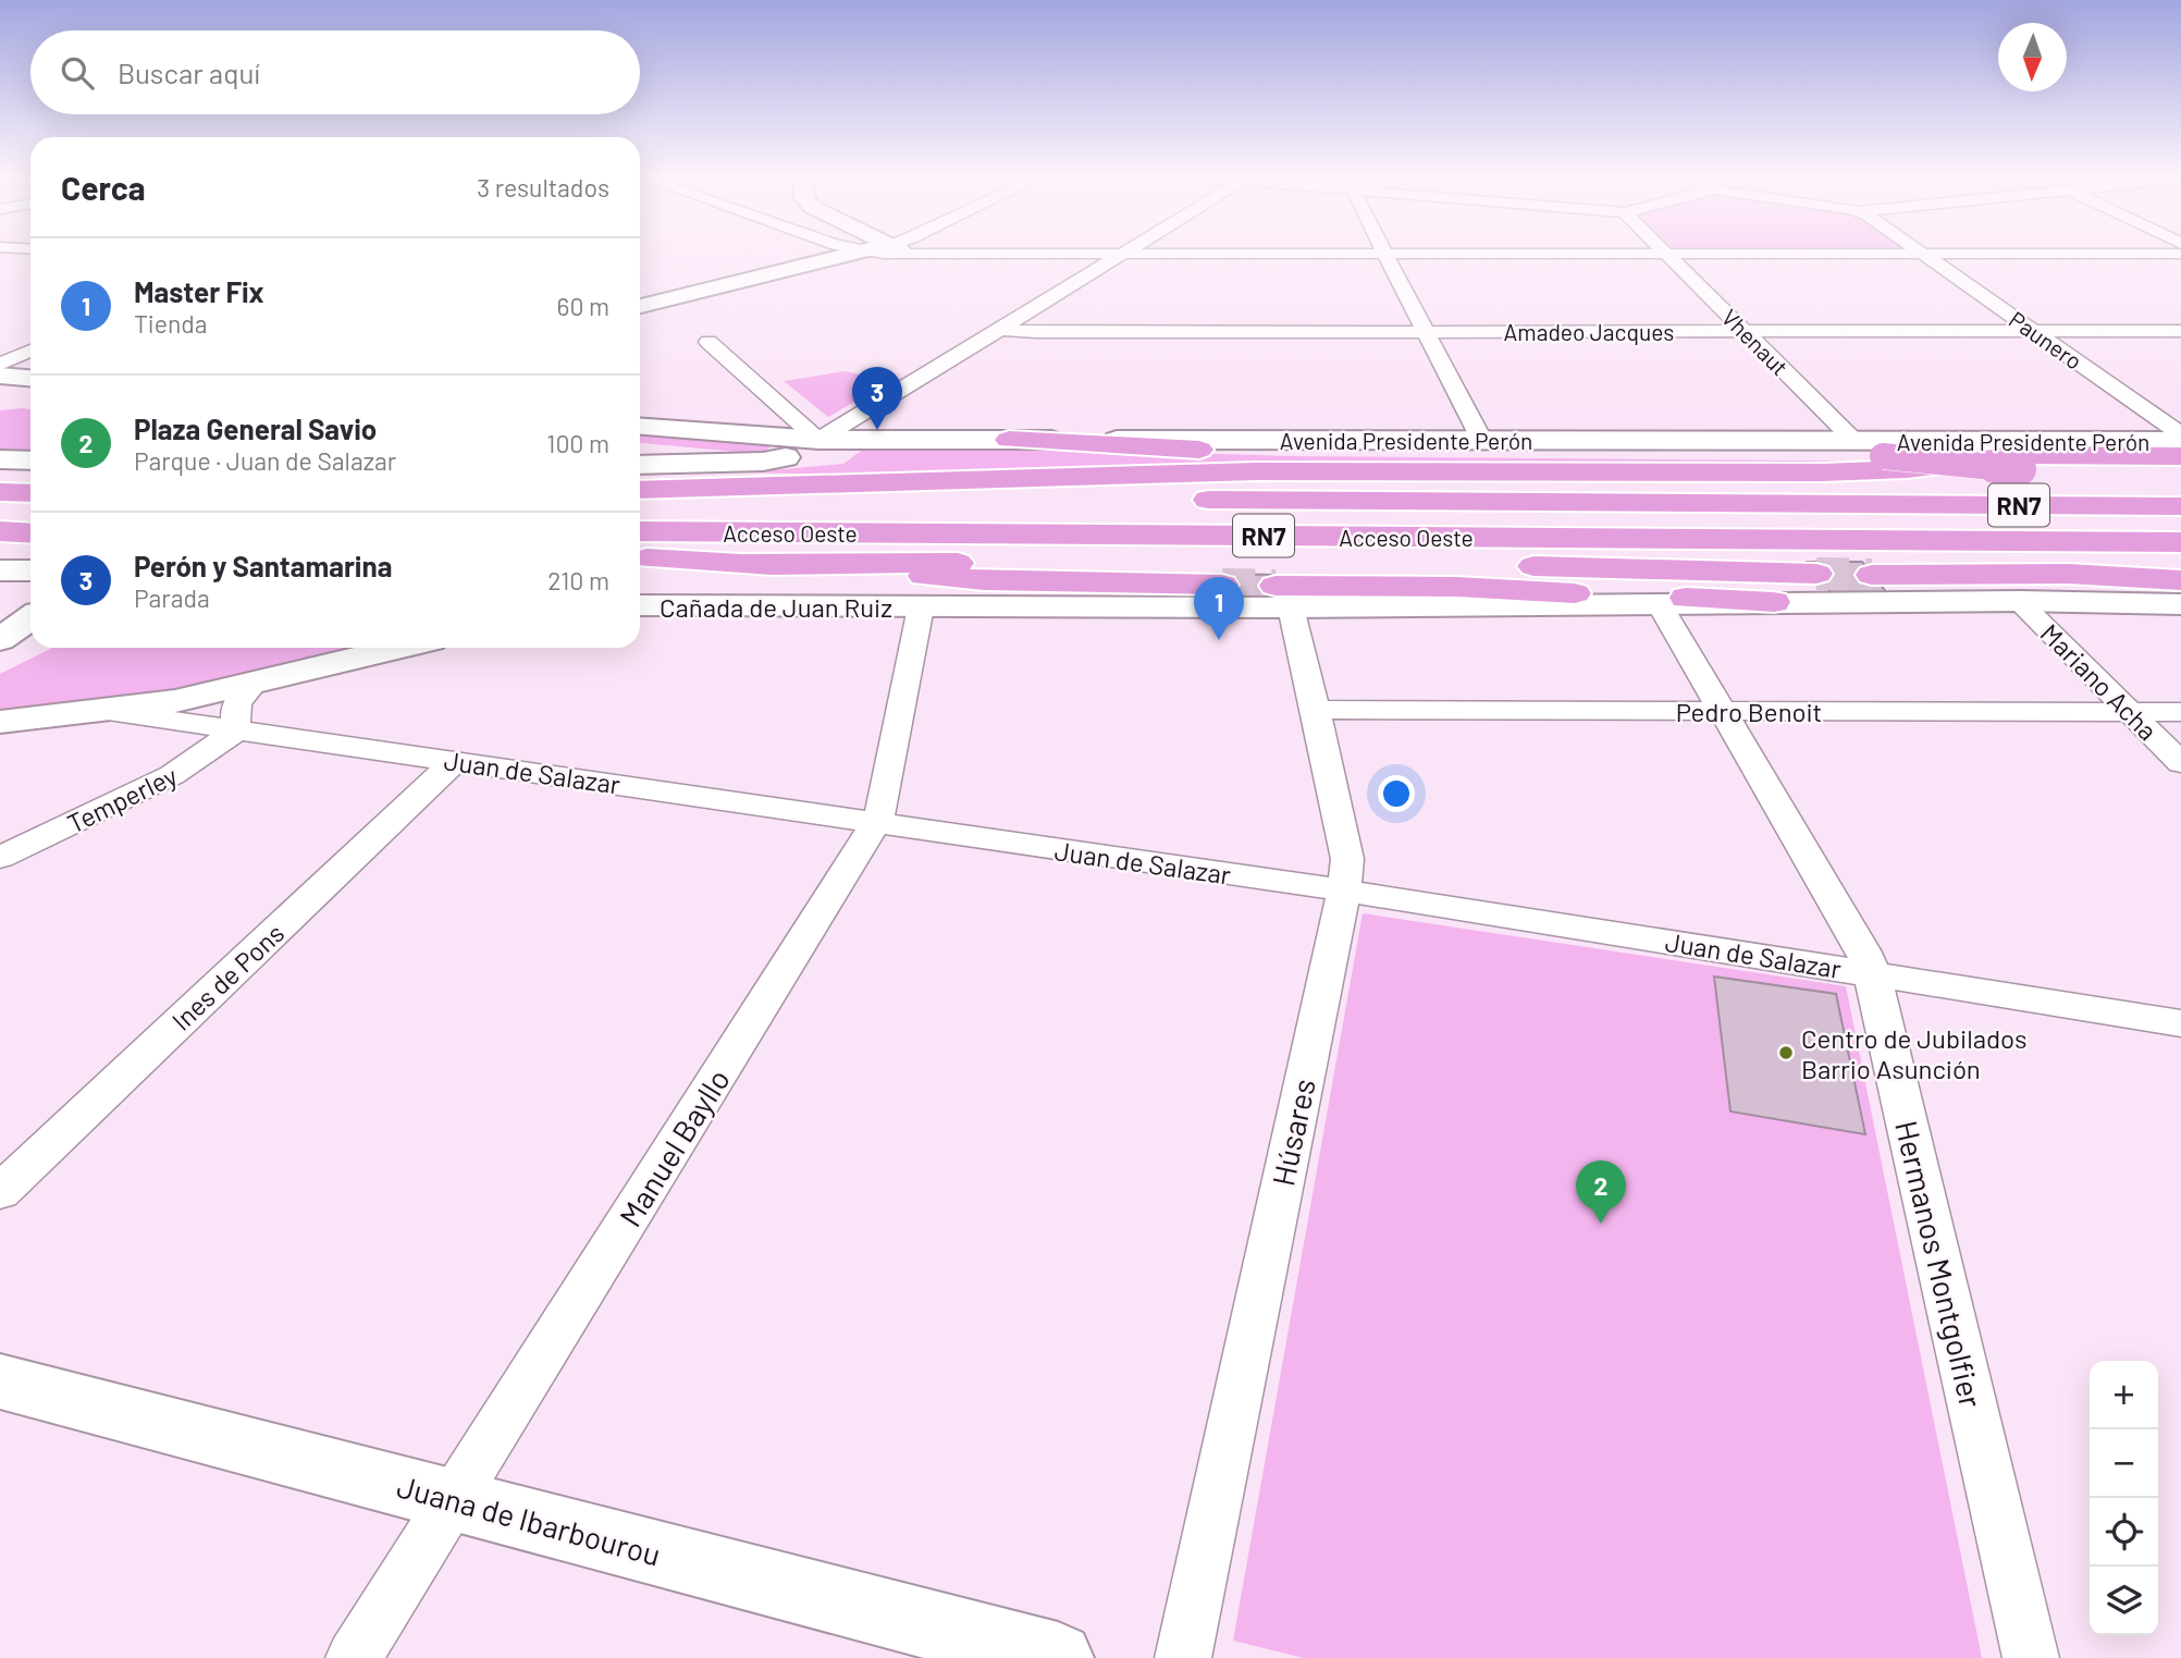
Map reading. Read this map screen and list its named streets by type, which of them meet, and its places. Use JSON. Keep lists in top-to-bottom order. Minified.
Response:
{"streets":{"highway":["RN7","Acceso Oeste"],"main road":["Avenida Presidente Perón","Cañada de Juan Ruiz","Juana de Ibarbourou"],"street":["Amadeo Jacques","Paunero","Vhenaut","Mariano Acha","Pedro Benoit","Juan de Salazar","Temperley","Ines de Pons","Húsares","Manuel Bayllo","Hermanos Montgolfier"]},"crossings":[["Amadeo Jacques","Paunero"],["Amadeo Jacques","Vhenaut"],["Vhenaut","Avenida Presidente Perón"],["Cañada de Juan Ruiz","Manuel Bayllo"],["Mariano Acha","Pedro Benoit"],["Pedro Benoit","Húsares"],["Pedro Benoit","Hermanos Montgolfier"],["Juan de Salazar","Temperley"],["Juan de Salazar","Ines de Pons"],["Juan de Salazar","Húsares"],["Juan de Salazar","Manuel Bayllo"],["Juan de Salazar","Hermanos Montgolfier"],["Manuel Bayllo","Juana de Ibarbourou"]],"places":["Centro de Jubilados Barrio Asunción"],"north":"bottom","page":{"search":"Buscar aquí","heading":["Cerca","3 resultados"],"list":[{"mark":"1","name":"Master Fix","note":"Tienda","value":"60 m"},{"mark":"2","name":"Plaza General Savio","note":"Parque · Juan de Salazar","value":"100 m"},{"mark":"3","name":"Perón y Santamarina","note":"Parada","value":"210 m"}],"pins":["3","1","2"],"map_buttons":["+","−"]}}
